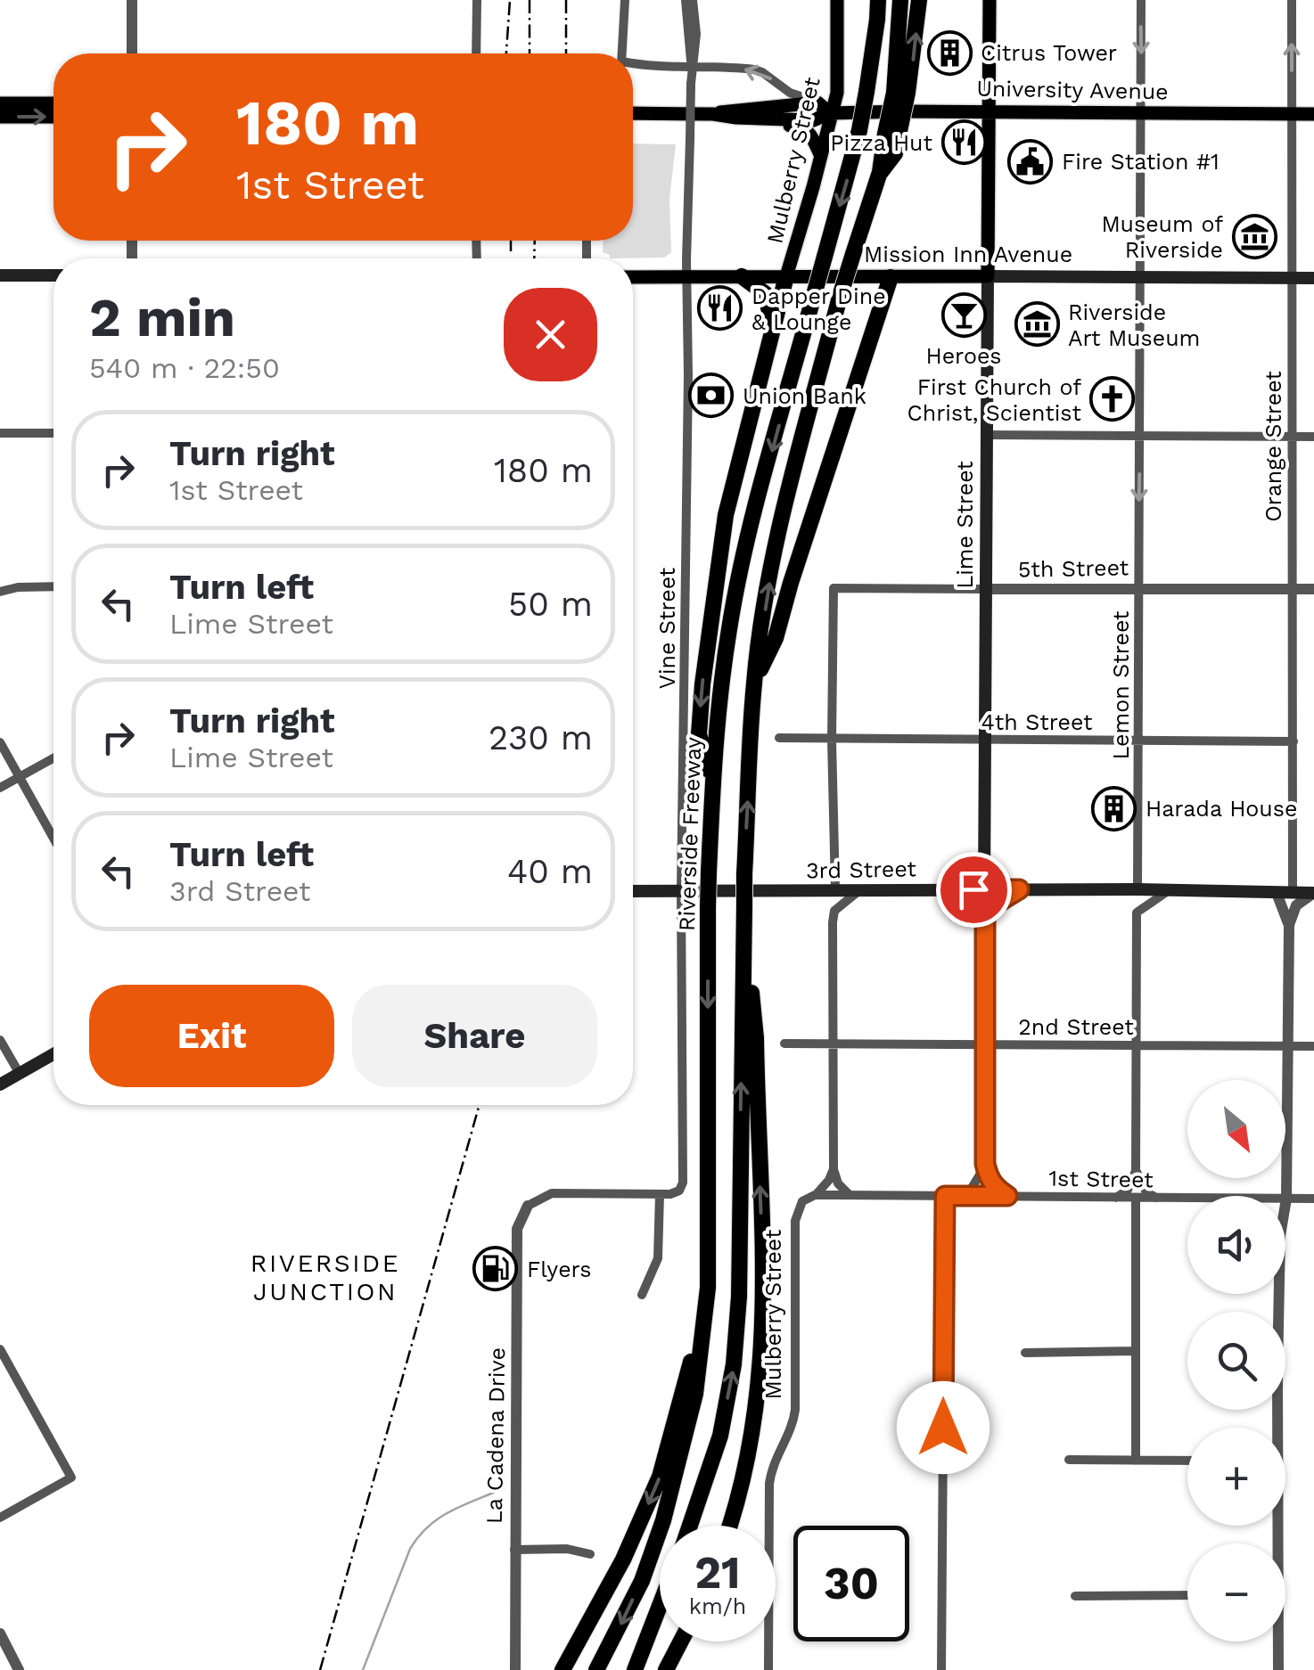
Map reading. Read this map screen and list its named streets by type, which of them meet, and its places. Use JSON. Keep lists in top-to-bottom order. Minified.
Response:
{"streets":{"highway":["Riverside Freeway"],"main road":["University Avenue","Mulberry Street","Mission Inn Avenue","Lime Street","3rd Street"],"street":["Orange Street","5th Street","Vine Street","Lemon Street","4th Street","2nd Street","1st Street","La Cadena Drive"]},"crossings":[["University Avenue","Mulberry Street"],["University Avenue","Orange Street"],["University Avenue","Lime Street"],["University Avenue","Lemon Street"],["Mulberry Street","Mission Inn Avenue"],["Mulberry Street","1st Street"],["Mission Inn Avenue","Orange Street"],["Mission Inn Avenue","Lime Street"],["Mission Inn Avenue","Vine Street"],["Mission Inn Avenue","Lemon Street"],["Orange Street","5th Street"],["Orange Street","4th Street"],["Orange Street","3rd Street"],["Lime Street","5th Street"],["Lime Street","4th Street"],["Lime Street","3rd Street"],["5th Street","Lemon Street"],["5th Street","4th Street"],["Vine Street","3rd Street"],["Lemon Street","4th Street"],["Lemon Street","3rd Street"]],"districts":["RIVERSIDE JUNCTION"],"places":{"building":["Citrus Tower","Harada House"],"restaurant":["Pizza Hut","Dapper Dine & Lounge"],"public building":["Fire Station #1"],"museum":["Museum of Riverside","Riverside Art Museum"],"bar":["Heroes"],"bank":["Union Bank"],"church":["First Church of Christ, Scientist"],"fuel station":["Flyers"]},"north":"bottom right","page":{"turn":["180 m","1st Street"],"heading":["2 min","540 m · 22:50"],"list":[{"name":"Turn right","note":"1st Street","value":"180 m"},{"name":"Turn left","note":"Lime Street","value":"50 m"},{"name":"Turn right","note":"Lime Street","value":"230 m"},{"name":"Turn left","note":"3rd Street","value":"40 m"}],"buttons":["Exit","Share"],"map_buttons":["+","−"],"speed":"21 km/h","limit":"30"}}
